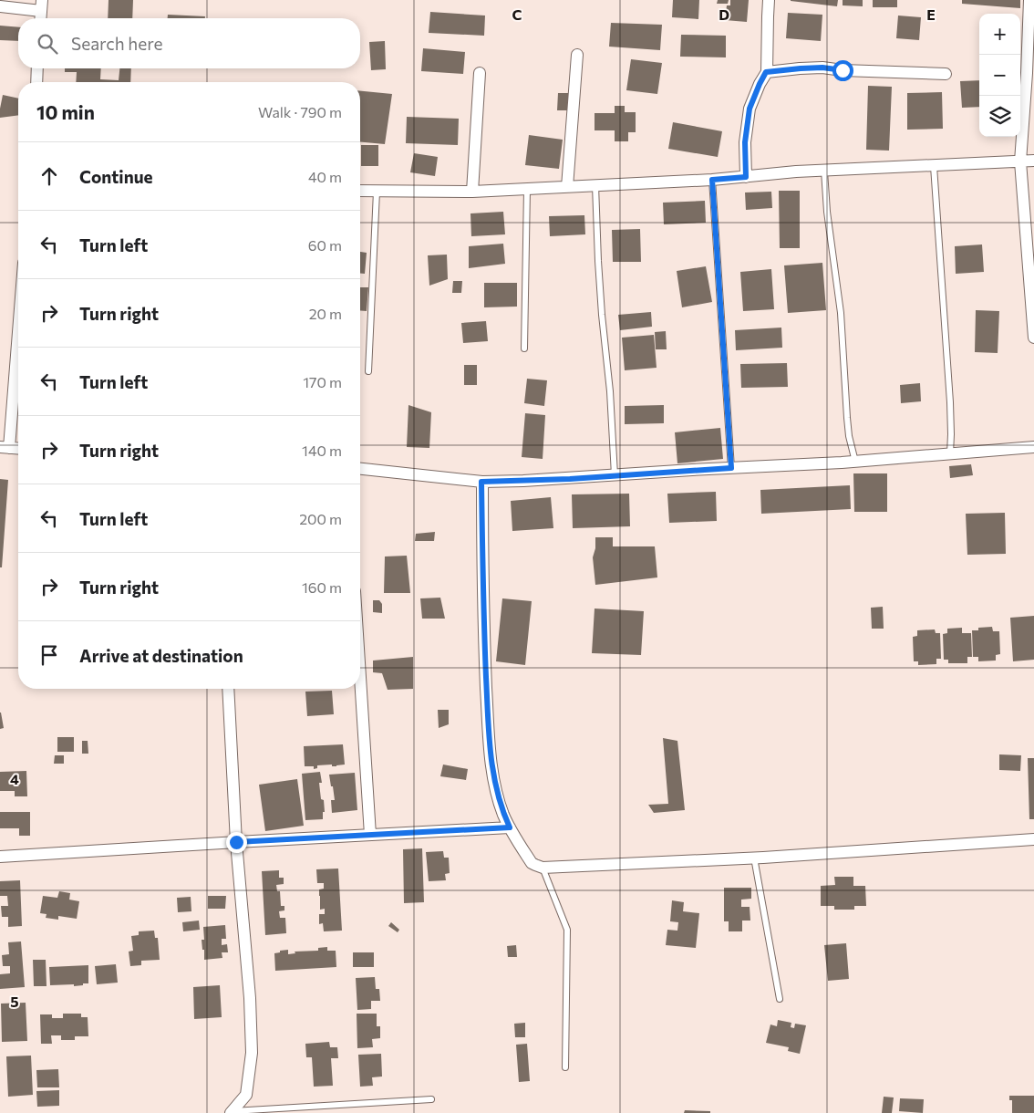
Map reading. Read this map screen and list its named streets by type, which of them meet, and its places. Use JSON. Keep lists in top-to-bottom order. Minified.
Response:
{"page":{"map_buttons":["+","−"],"search":"Search here","heading":["10 min","Walk · 790 m"],"list":[["Continue","40 m"],["Turn left","60 m"],["Turn right","20 m"],["Turn left","170 m"],["Turn right","140 m"],["Turn left","200 m"],["Turn right","160 m"],"Arrive at destination"]},"grid":{"columns":["C","D","E"],"rows":["4","5"]}}
